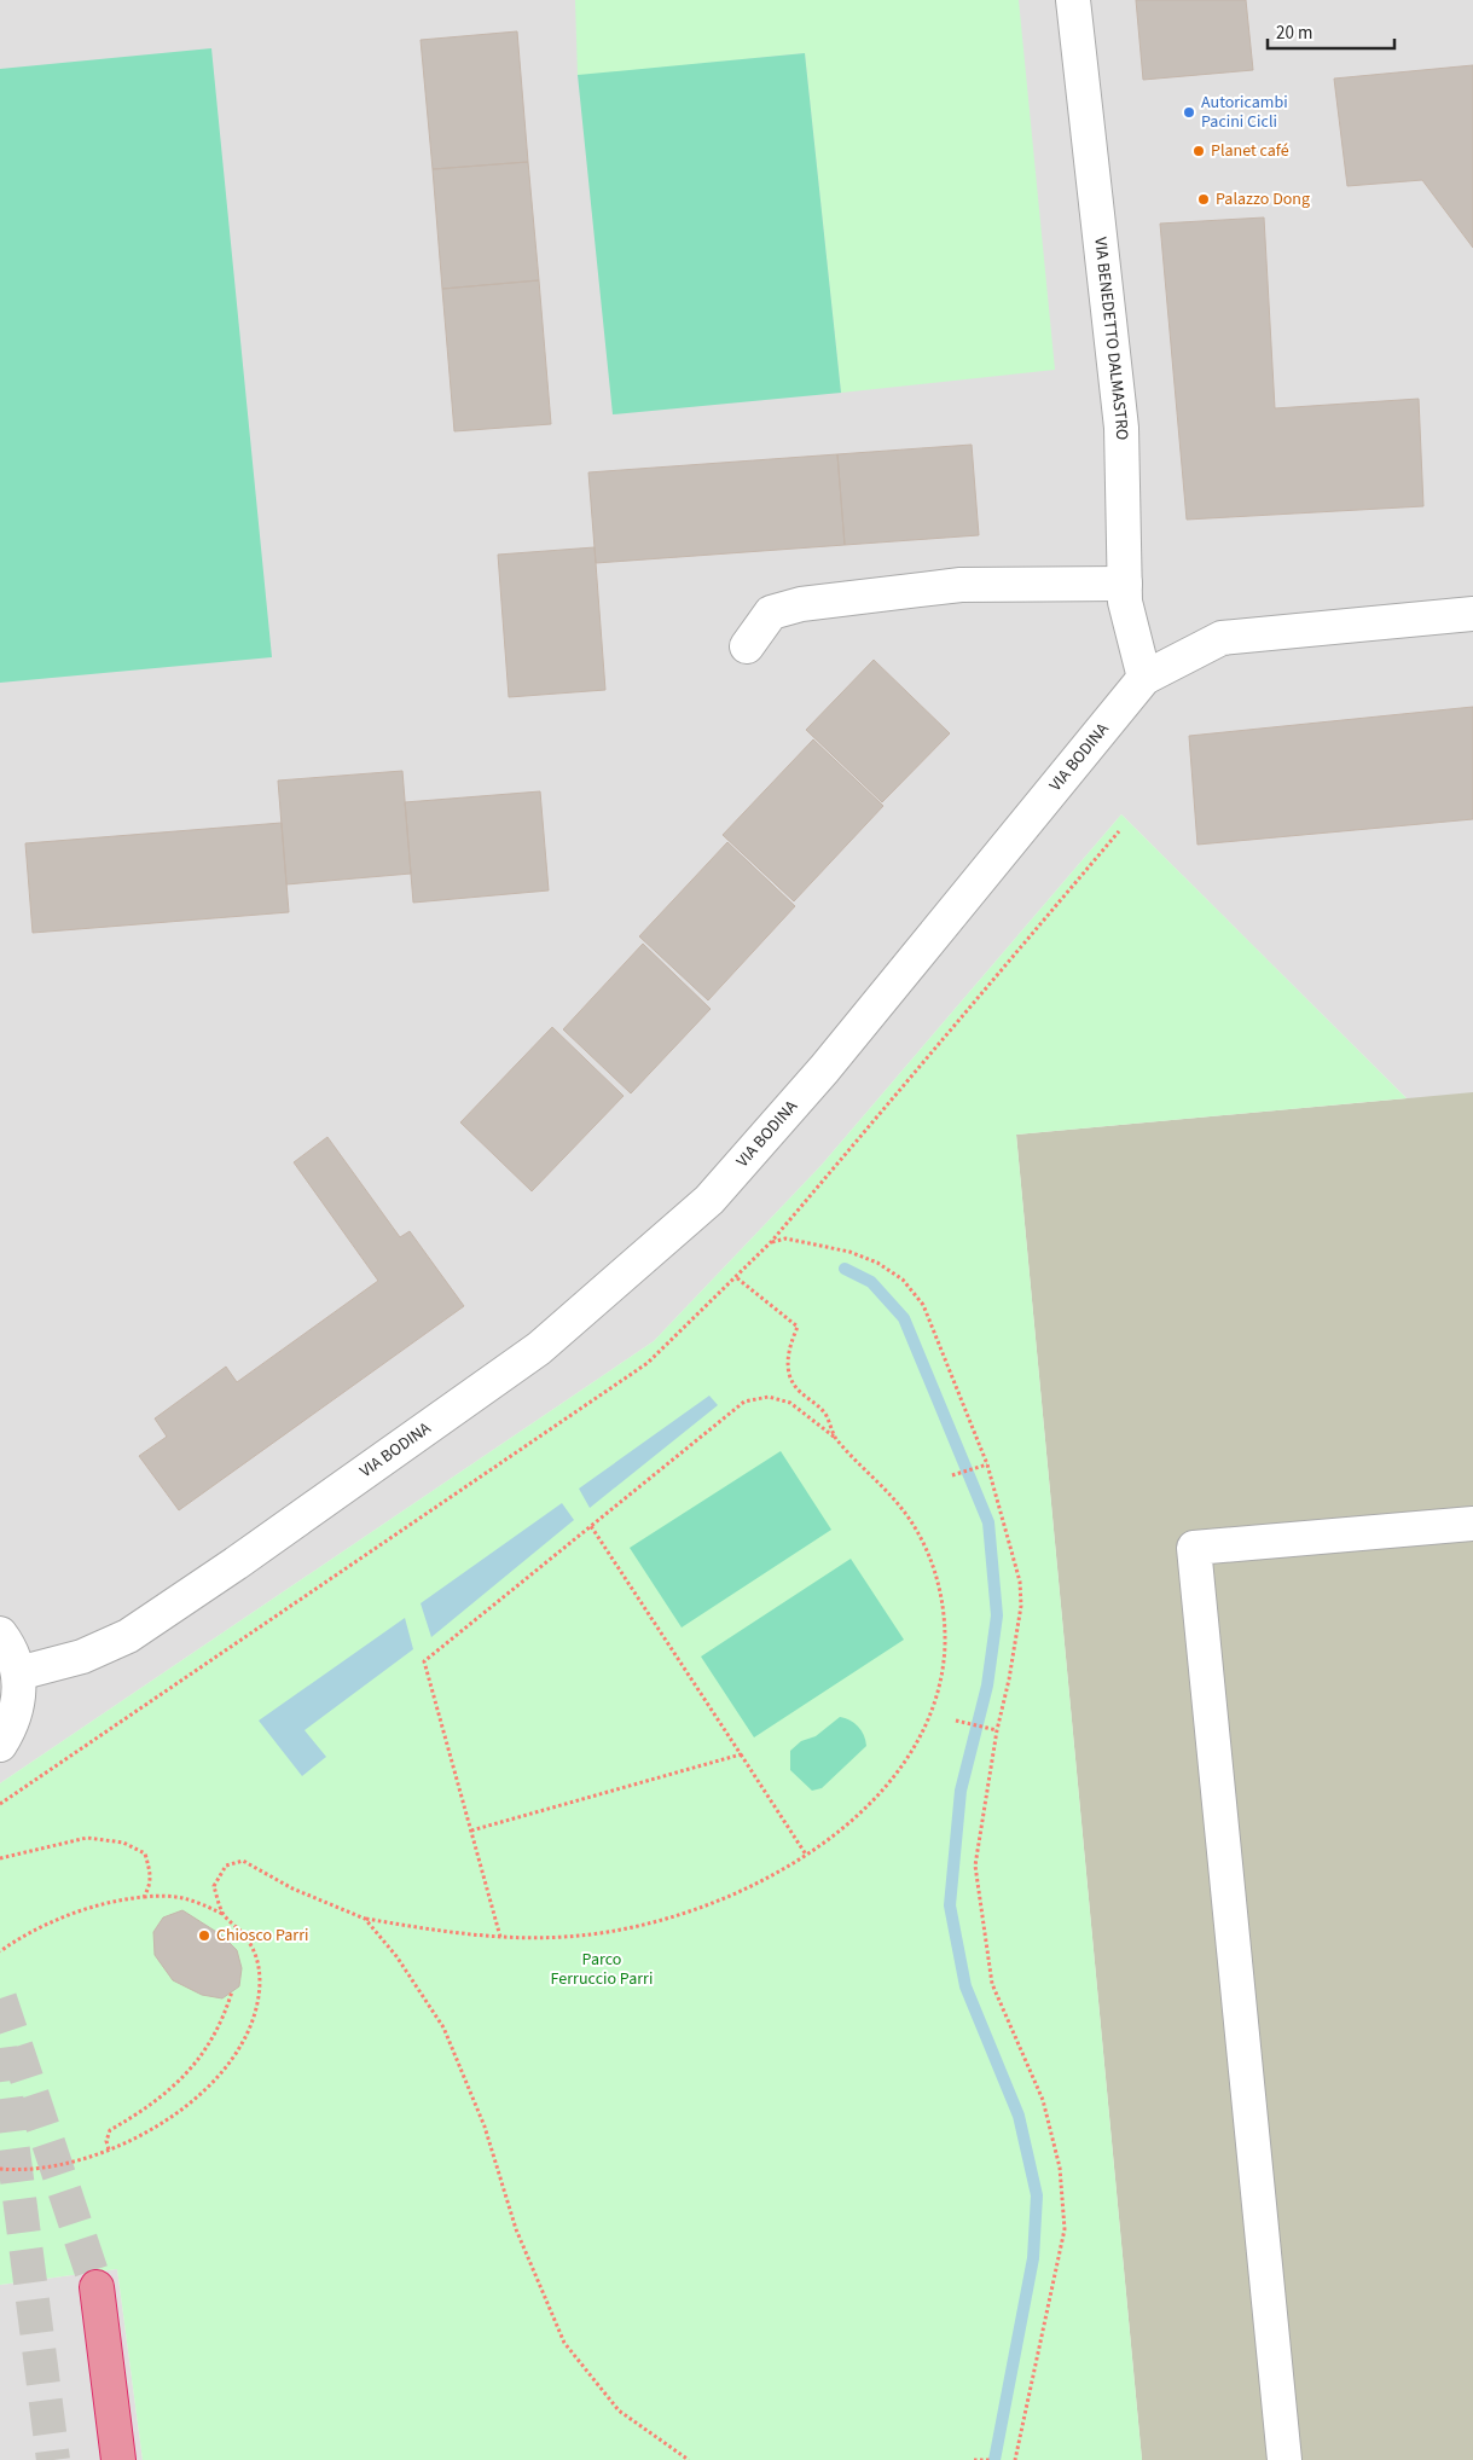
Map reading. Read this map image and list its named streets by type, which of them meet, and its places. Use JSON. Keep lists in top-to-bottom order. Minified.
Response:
{"streets":{"street":["VIA BENEDETTO DALMASTRO","VIA BODINA"]},"crossings":[["VIA BENEDETTO DALMASTRO","VIA BODINA"]],"parks":["Parco Ferruccio Parri"],"places":["Autoricambi Pacini Cicli","Planet café","Palazzo Dong","Chiosco Parri"],"scale_bar":"20 m"}
